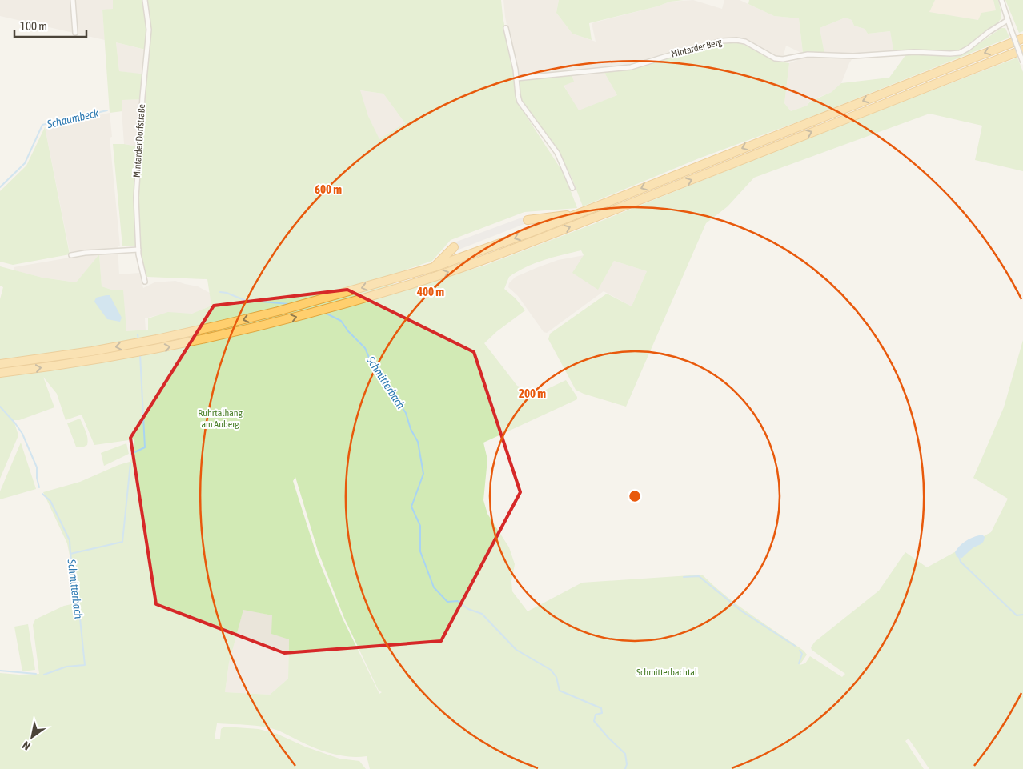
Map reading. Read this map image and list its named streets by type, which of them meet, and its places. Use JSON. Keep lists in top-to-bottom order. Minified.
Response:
{"streets":{"street":["Mintarder Berg","Mintarder Dorfstraße"]},"water":["Schaumbeck","Schmitterbach"],"parks":["Ruhrtalhang am Auberg","Schmitterbachtal"],"scale_bar":"100 m","north":"bottom left","rings":["600 m","400 m","200 m"]}
